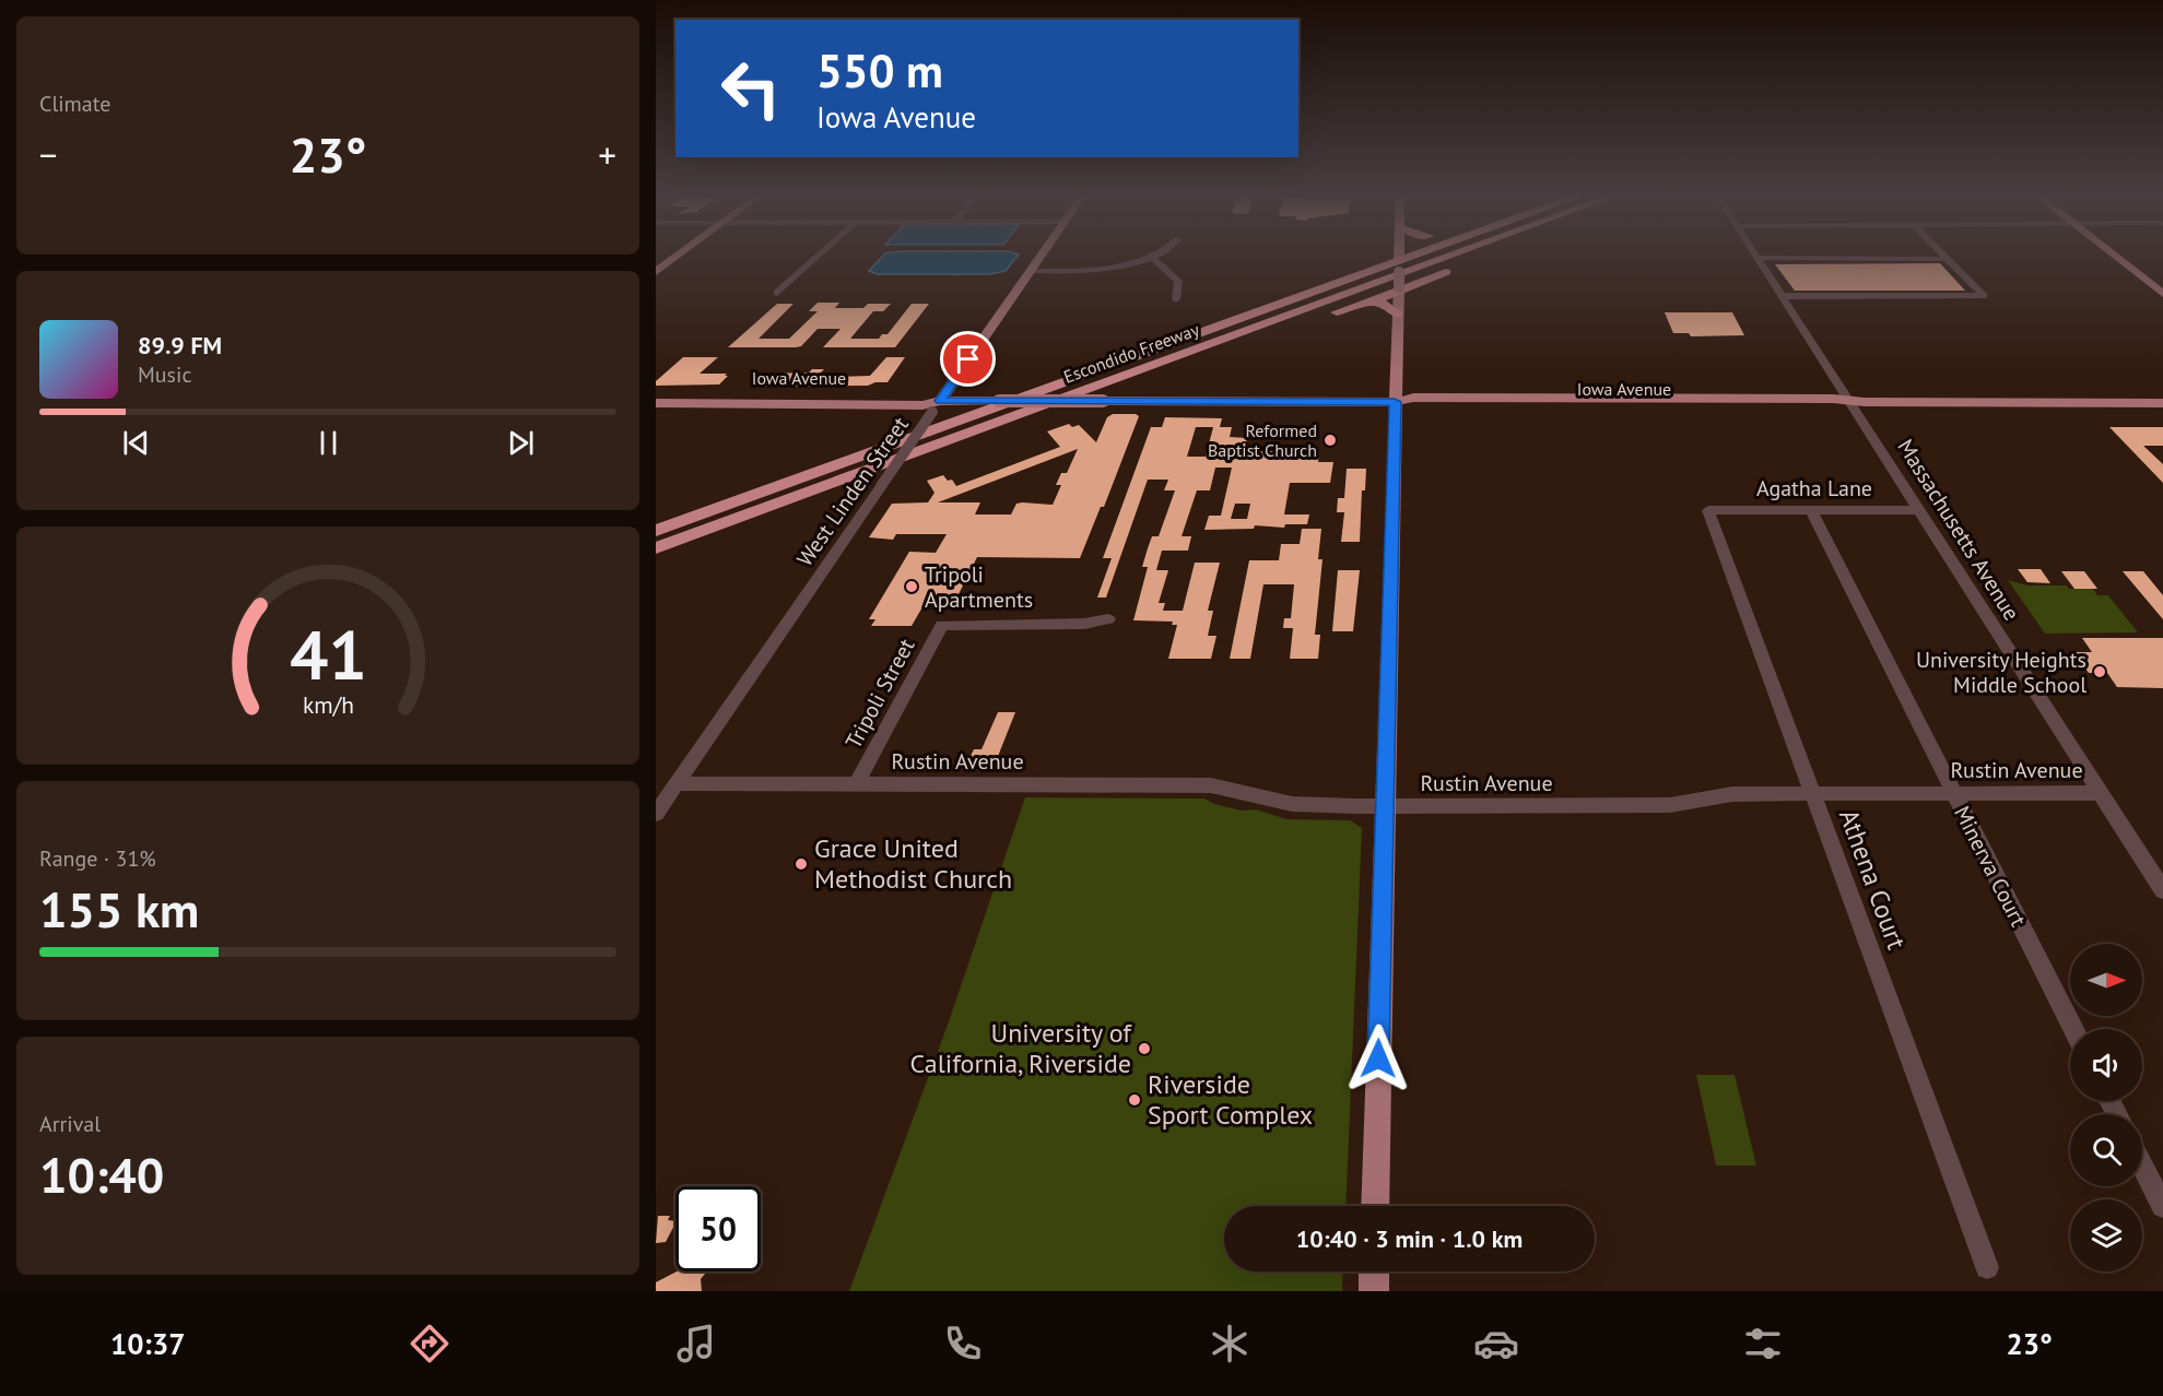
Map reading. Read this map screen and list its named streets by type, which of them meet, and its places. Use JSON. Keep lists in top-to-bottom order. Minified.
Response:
{"streets":{"highway":["Escondido Freeway"],"main road":["Iowa Avenue","West Linden Street"],"street":["Agatha Lane","Massachusetts Avenue","Tripoli Street","Rustin Avenue","Minerva Court","Athena Court"]},"crossings":[["Iowa Avenue","West Linden Street"],["Iowa Avenue","Massachusetts Avenue"],["Agatha Lane","Massachusetts Avenue"],["Agatha Lane","Minerva Court"],["Agatha Lane","Athena Court"],["West Linden Street","Rustin Avenue"],["Massachusetts Avenue","Rustin Avenue"],["Tripoli Street","Rustin Avenue"],["Rustin Avenue","Minerva Court"],["Rustin Avenue","Athena Court"]],"places":["Reformed Baptist Church","Tripoli Apartments","University Heights Middle School","Grace United Methodist Church","University of California, Riverside","Riverside Sport Complex"],"north":"right","page":{"tile":["Climate",["Range · 31%","155 km"],["Arrival","10:40"]],"turn":["550 m","Iowa Avenue"],"heat":["−","23°","+"],"song":["89.9 FM","Music"],"limit":"50","trip":"10:40 · 3 min · 1.0 km","tabs":["10:37","23°"],"gauge":["41","km/h"]}}
